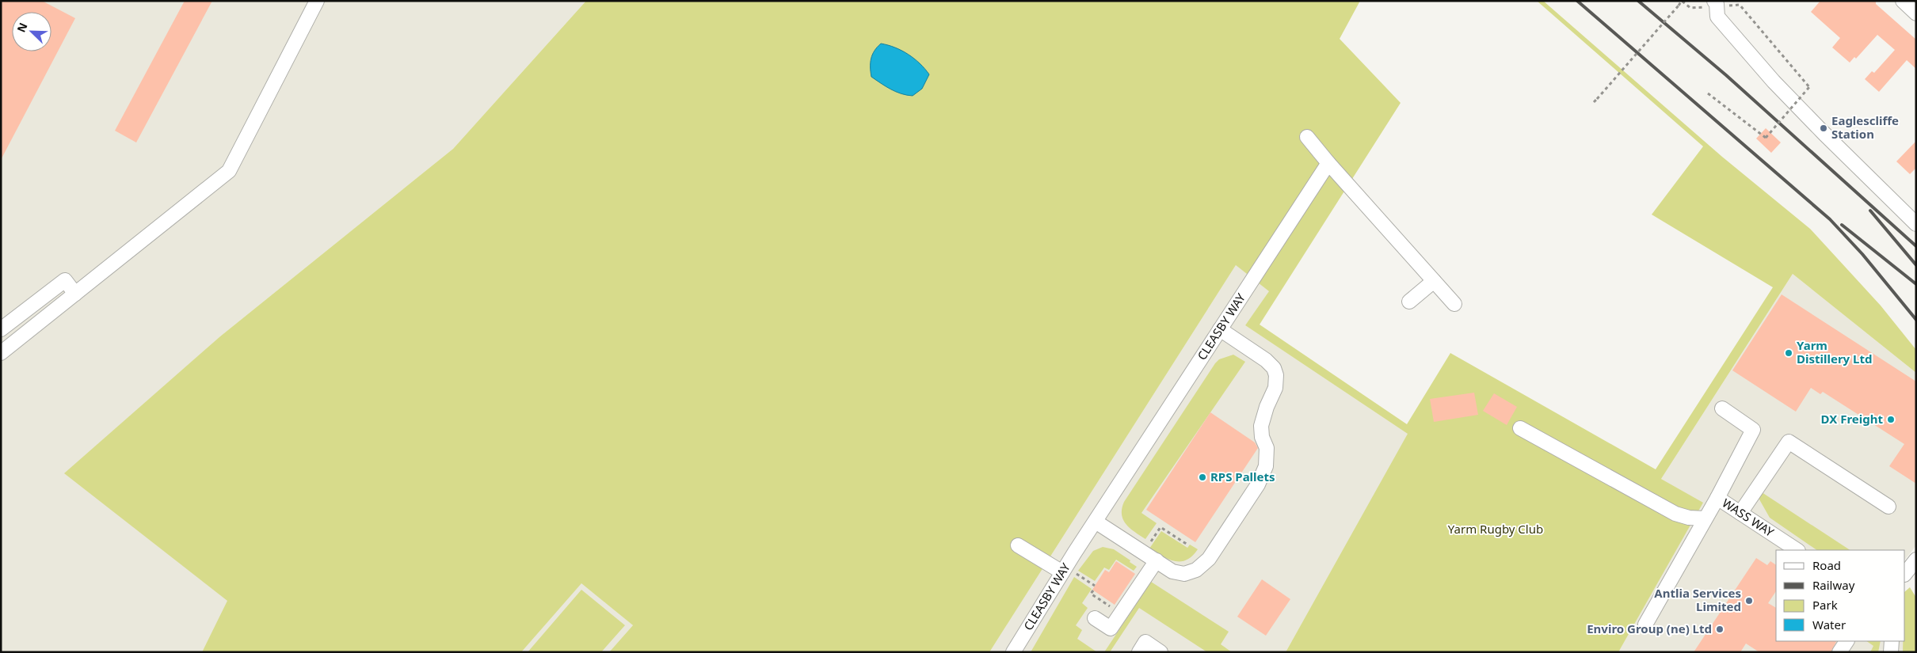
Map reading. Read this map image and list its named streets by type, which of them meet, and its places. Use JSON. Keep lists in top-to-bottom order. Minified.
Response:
{"streets":{"street":["CLEASBY WAY","WASS WAY"]},"parks":["Yarm Rugby Club"],"places":["Eaglescliffe Station","Yarm Distillery Ltd","DX Freight","RPS Pallets","Antlia Services Limited","Enviro Group (ne) Ltd"],"legend":["Road","Railway","Park","Water"],"north":"top left"}
